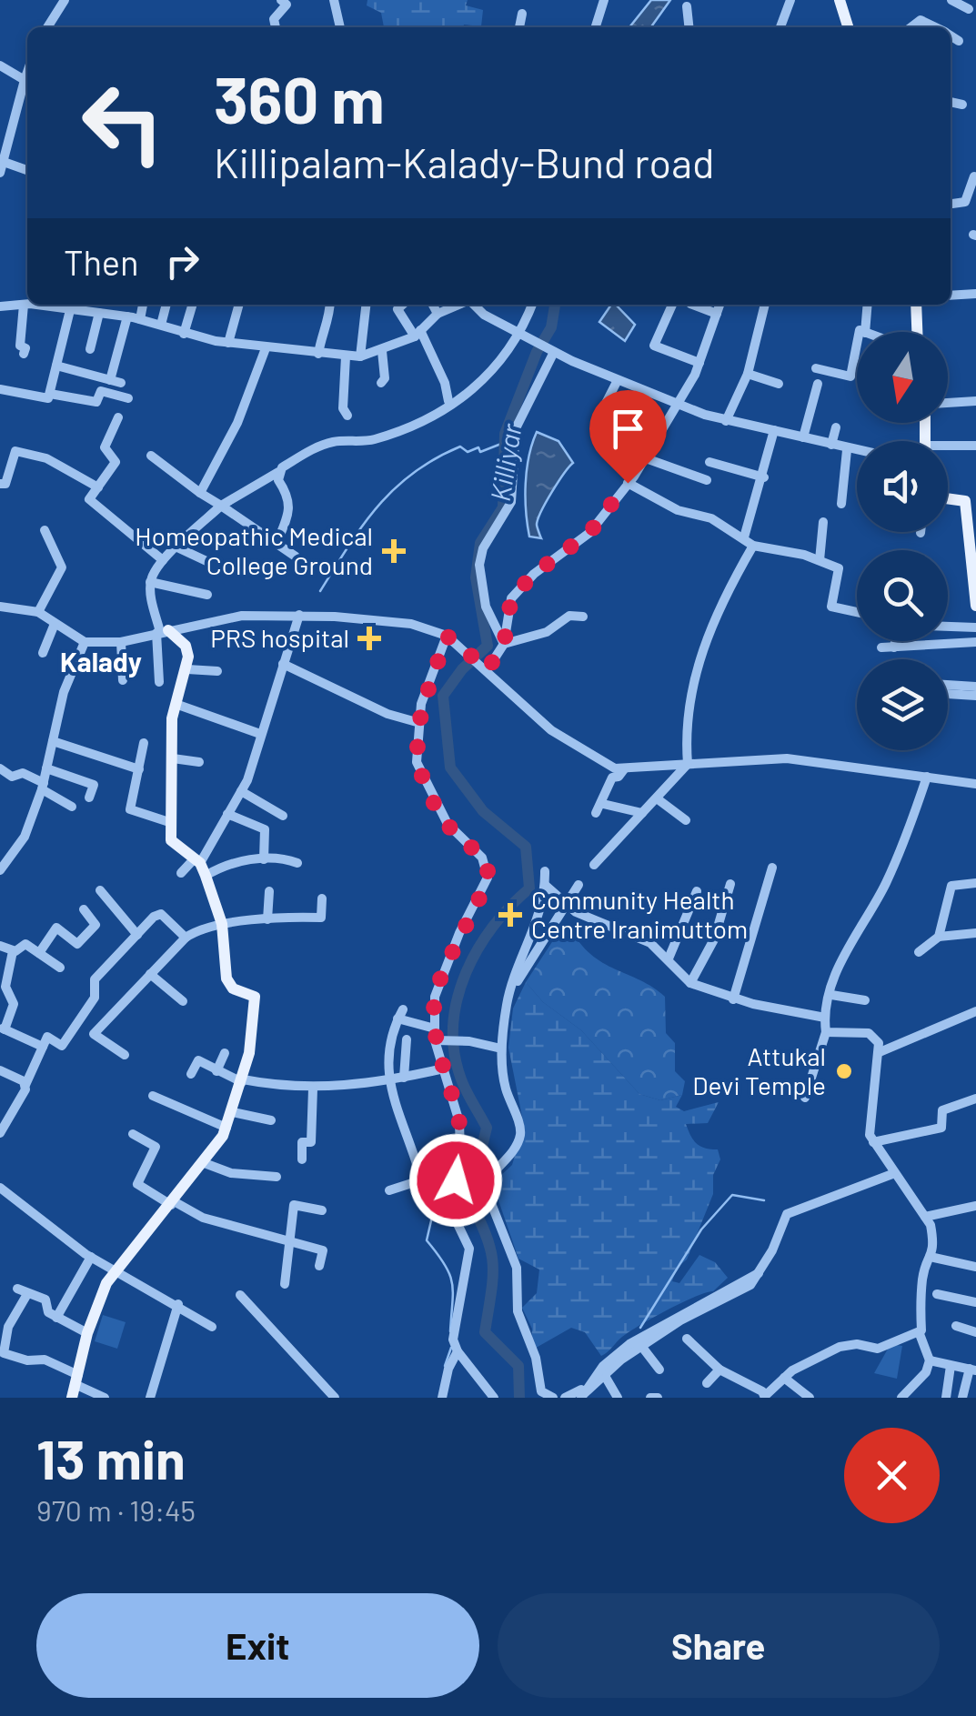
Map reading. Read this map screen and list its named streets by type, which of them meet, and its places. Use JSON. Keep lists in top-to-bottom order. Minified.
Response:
{"districts":["Kalady"],"water":["Killiyar"],"places":{"health":["Homeopathic Medical College Ground","PRS hospital","Community Health Centre Iranimuttom"],"other":["Attukal Devi Temple"]},"north":"bottom","page":{"turn":["360 m","Killipalam-Kalady-Bund road"],"then":"Then","heading":["13 min","970 m · 19:45"],"buttons":["Exit","Share"]}}
